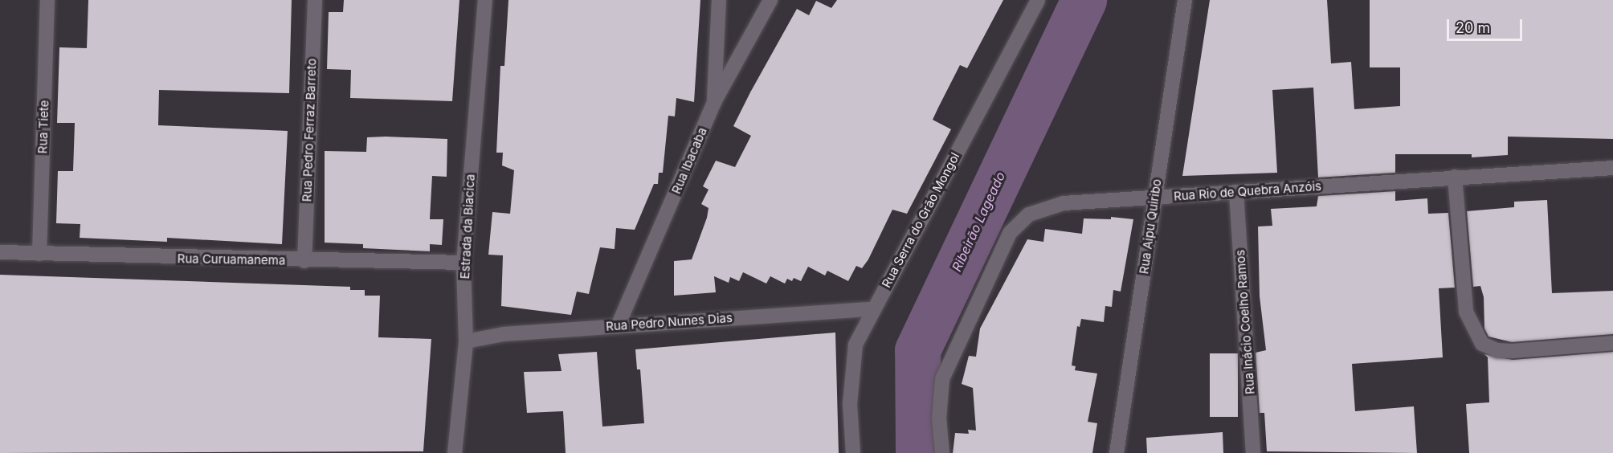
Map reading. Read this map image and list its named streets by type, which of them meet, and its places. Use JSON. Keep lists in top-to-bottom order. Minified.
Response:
{"streets":{"street":["Rua Tiete","Rua Pedro Ferraz Barreto","Rua Ibacaba","Rua Rio de Quebra Anzóis","Rua Serra do Grão Mongol","Estrada da Biacica","Rua Aipu Quiribo","Rua Curuamanema","Rua Pedro Nunes Dias","Rua Inácio Coelho Ramos"]},"crossings":[["Rua Tiete","Rua Curuamanema"],["Rua Pedro Ferraz Barreto","Rua Curuamanema"],["Rua Ibacaba","Rua Pedro Nunes Dias"],["Rua Rio de Quebra Anzóis","Rua Aipu Quiribo"],["Rua Rio de Quebra Anzóis","Rua Inácio Coelho Ramos"],["Rua Serra do Grão Mongol","Rua Pedro Nunes Dias"],["Estrada da Biacica","Rua Curuamanema"],["Estrada da Biacica","Rua Pedro Nunes Dias"]],"water":["Ribeirão Lageado"],"scale_bar":"20 m"}
